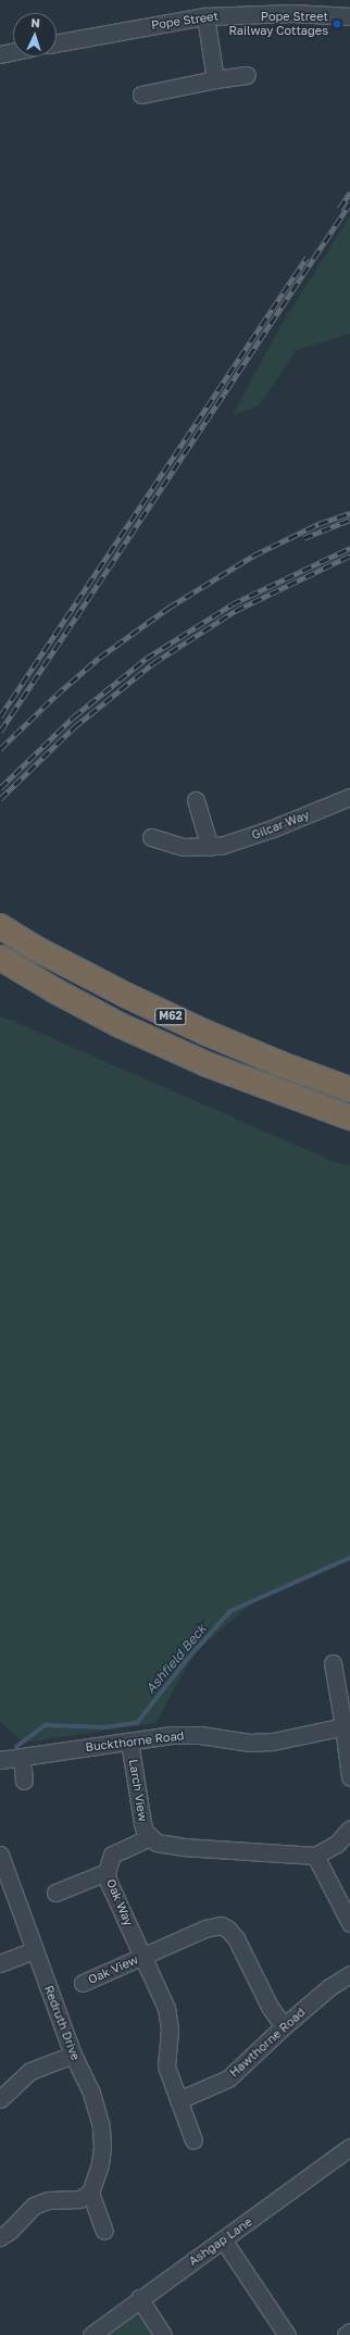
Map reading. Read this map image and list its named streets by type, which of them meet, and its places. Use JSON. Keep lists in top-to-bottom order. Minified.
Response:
{"streets":{"highway":["M62"],"street":["Pope Street","Gilcar Way","Buckthorne Road","Larch View","Oak Way","Oak View","Redruth Drive","Hawthorne Road","Ashgap Lane"]},"crossings":[["Buckthorne Road","Larch View"],["Larch View","Oak Way"],["Oak Way","Oak View"],["Oak Way","Hawthorne Road"],["Oak View","Hawthorne Road"]],"water":["Ashfield Beck"],"places":["Pope Street Railway Cottages"],"north":"top"}
